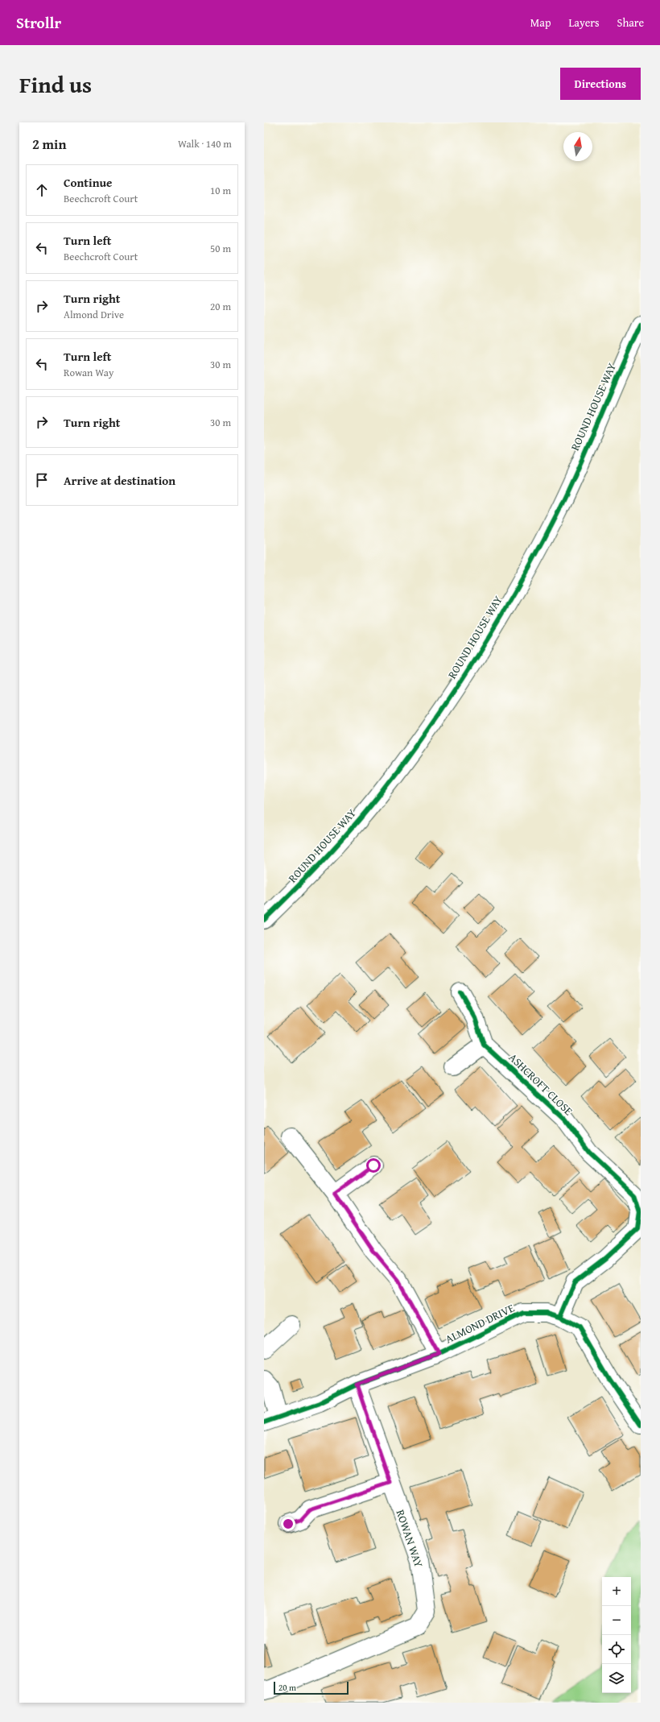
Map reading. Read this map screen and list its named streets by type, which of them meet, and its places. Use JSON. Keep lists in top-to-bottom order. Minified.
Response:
{"streets":{"street":["ROUND HOUSE WAY","ASHCROFT CLOSE","ALMOND DRIVE","ROWAN WAY"]},"crossings":[["ASHCROFT CLOSE","ALMOND DRIVE"],["ALMOND DRIVE","ROWAN WAY"]],"scale_bar":"20 m","north":"top","page":{"header":"Strollr","nav":["Map","Layers","Share"],"title":"Find us","buttons":"Directions","heading":["2 min","Walk · 140 m"],"list":[["Continue","Beechcroft Court","10 m"],["Turn left","Beechcroft Court","50 m"],["Turn right","Almond Drive","20 m"],["Turn left","Rowan Way","30 m"],["Turn right","30 m"],"Arrive at destination"],"map_buttons":["+","−"],"scale":"20 m"}}
